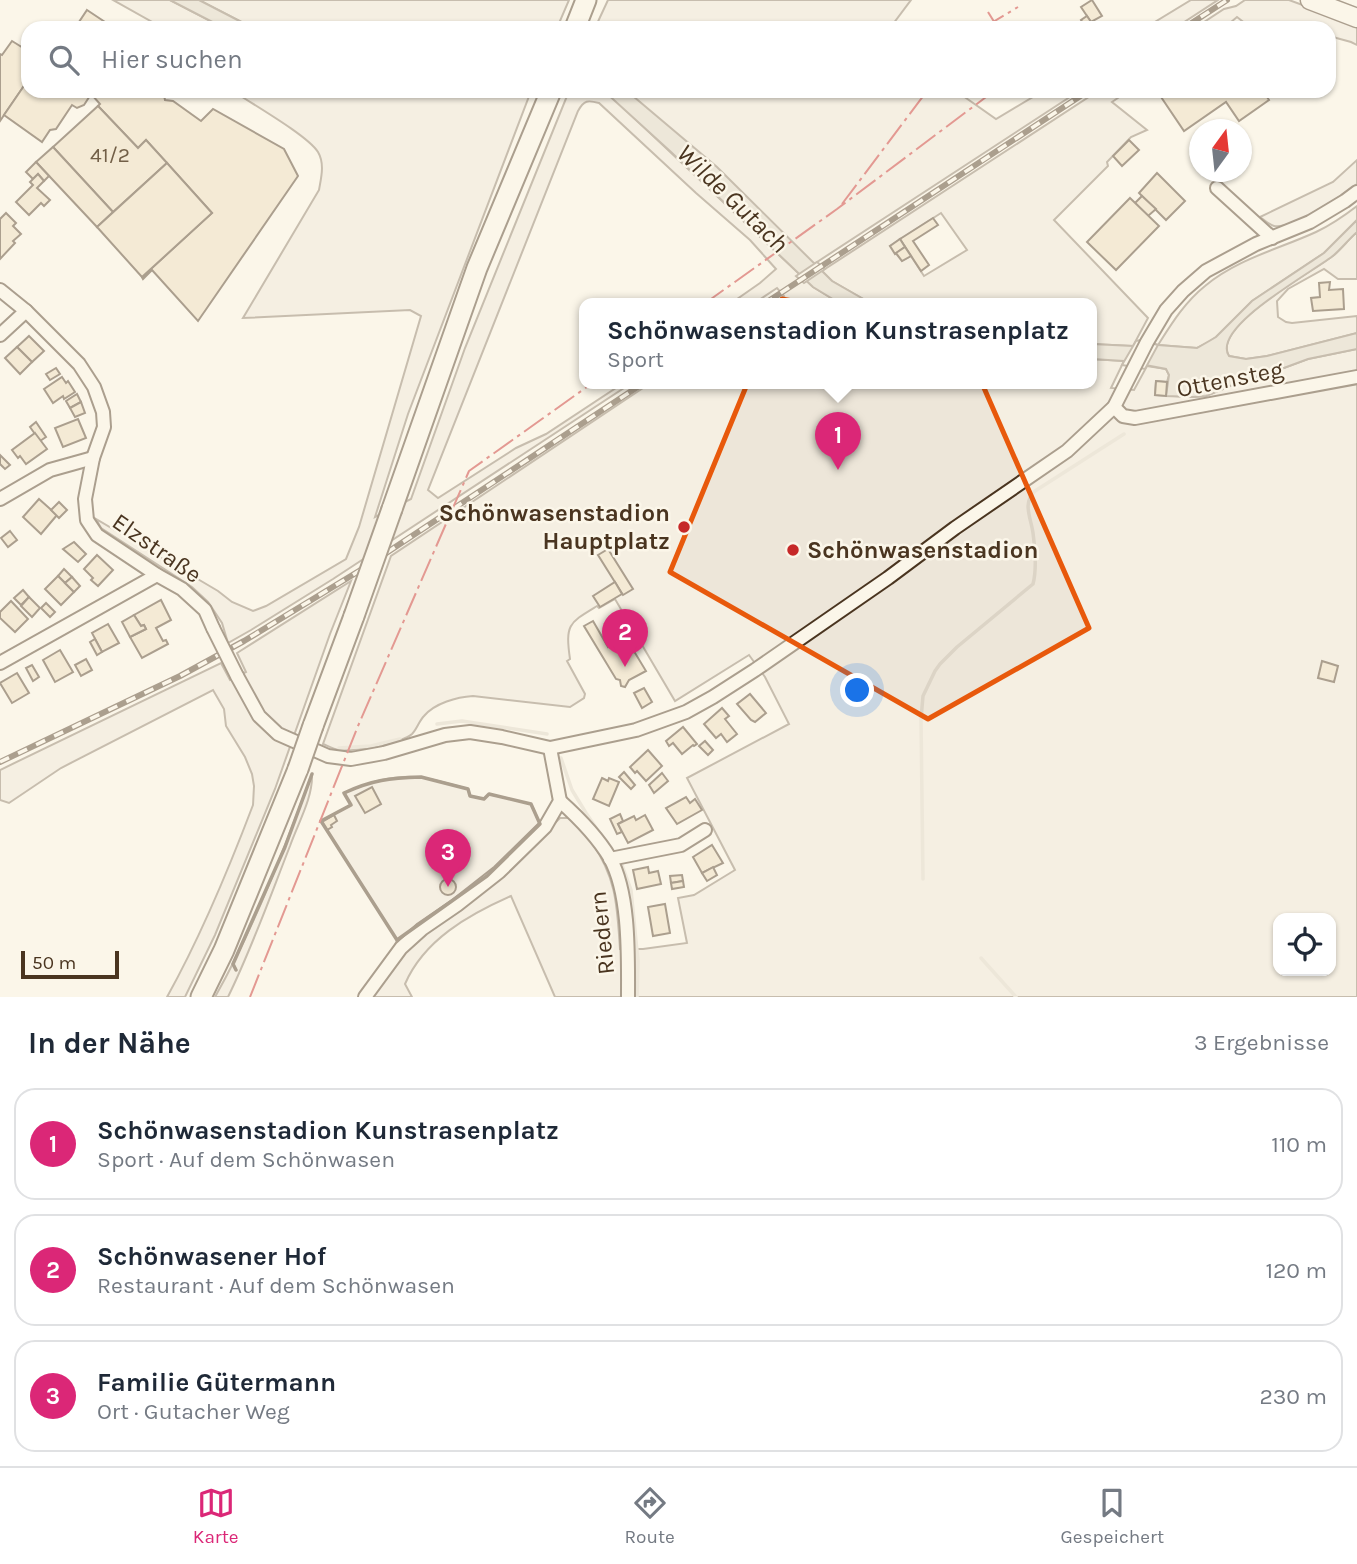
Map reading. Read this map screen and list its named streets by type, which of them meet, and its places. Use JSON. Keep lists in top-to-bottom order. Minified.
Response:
{"streets":{"street":["Ottensteg","Elzstraße","Riedern"]},"water":["Wilde Gutach"],"places":["Schönwasenstadion Hauptplatz","Schönwasenstadion"],"house_numbers":["41/2"],"scale_bar":"50 m","north":"top","page":{"search":"Hier suchen","popup":["Schönwasenstadion Kunstrasenplatz","Sport"],"pins":["1","2","3"],"scale":"50 m","heading":["In der Nähe","3 Ergebnisse"],"list":[{"mark":"1","name":"Schönwasenstadion Kunstrasenplatz","note":"Sport · Auf dem Schönwasen","value":"110 m"},{"mark":"2","name":"Schönwasener Hof","note":"Restaurant · Auf dem Schönwasen","value":"120 m"},{"mark":"3","name":"Familie Gütermann","note":"Ort · Gutacher Weg","value":"230 m"}],"nav":["Karte","Route","Gespeichert"]}}
